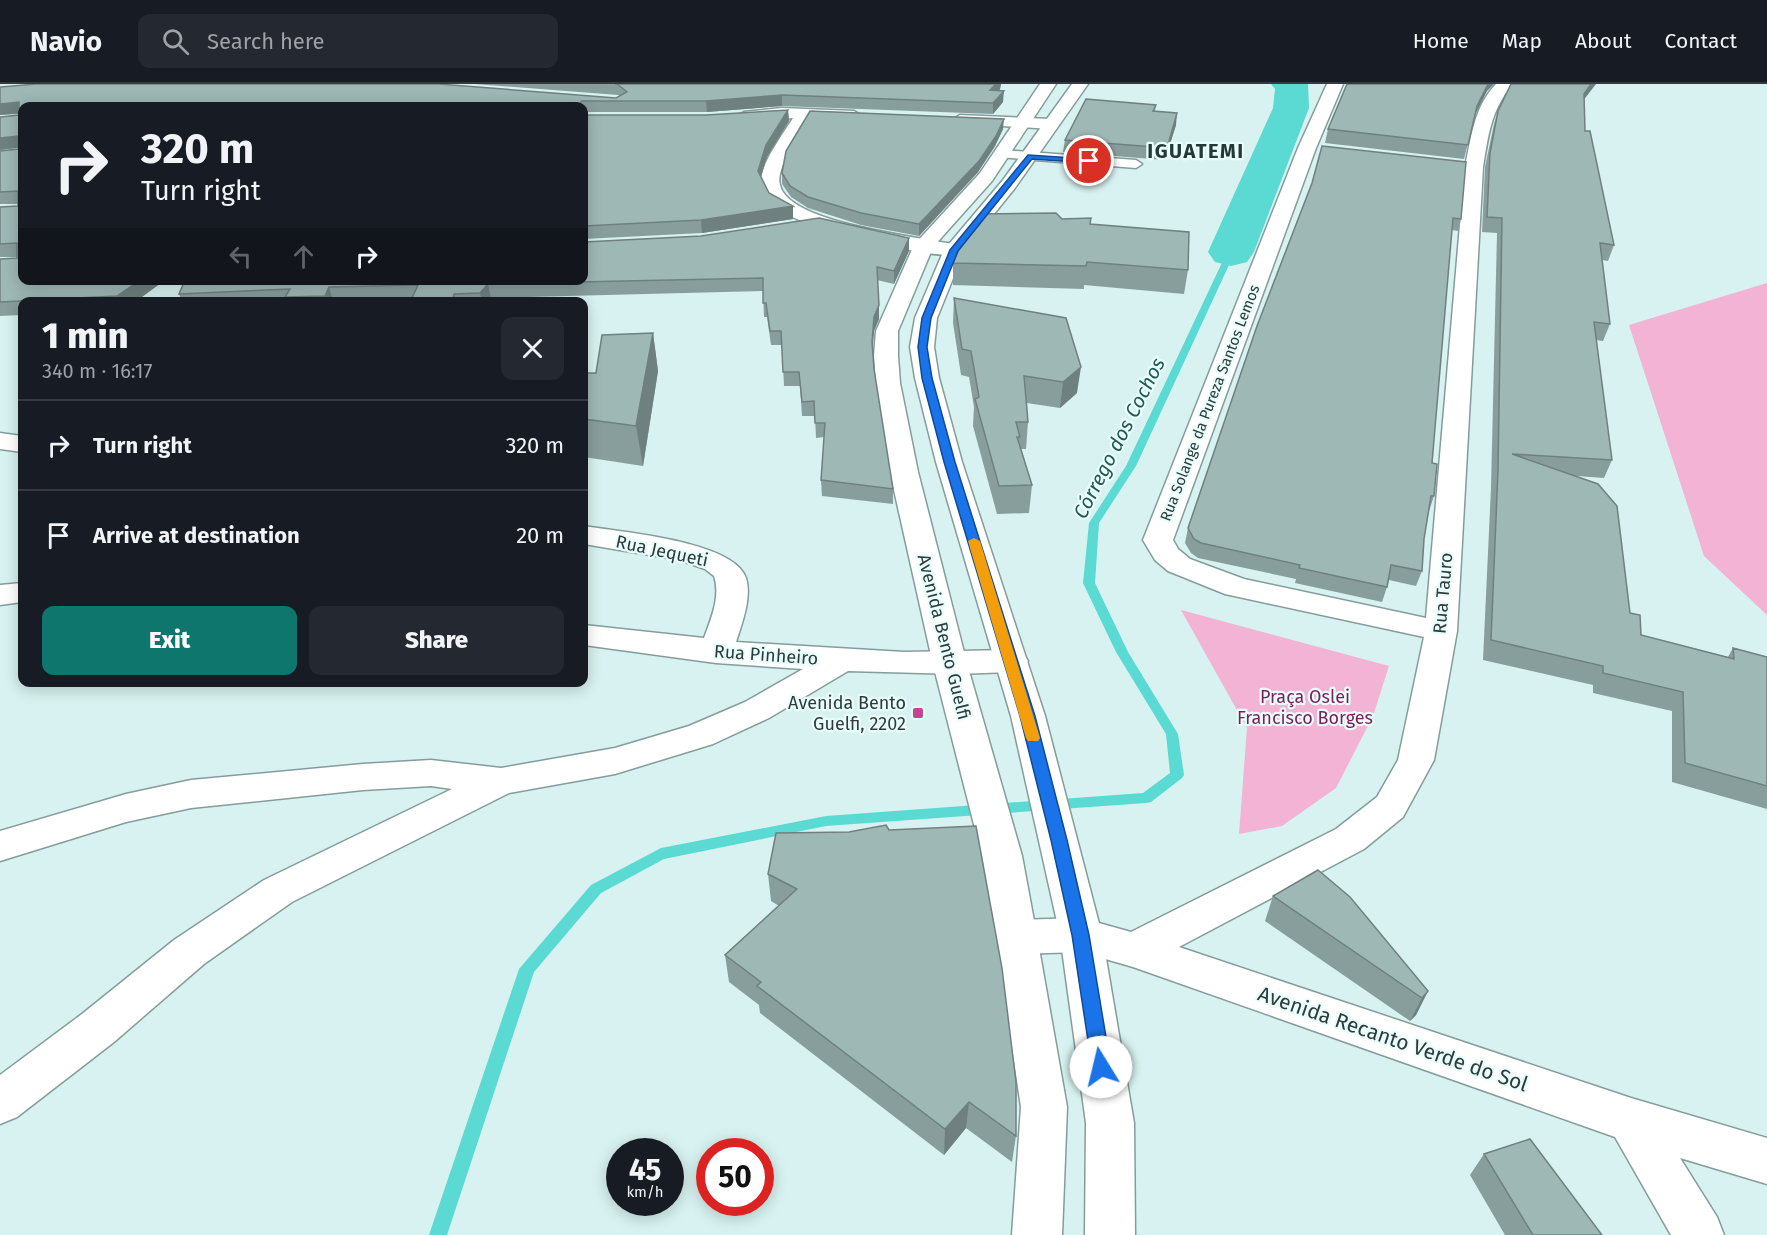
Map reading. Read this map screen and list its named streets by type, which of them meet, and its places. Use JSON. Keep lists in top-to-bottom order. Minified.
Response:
{"streets":{"street":["Rua Solange da Pureza Santos Lemos","Rua Jequeti","Rua Tauro","Avenida Bento Guelfi","Rua Pinheiro","Avenida Recanto Verde do Sol"]},"crossings":[["Rua Solange da Pureza Santos Lemos","Rua Tauro"],["Rua Jequeti","Rua Pinheiro"],["Rua Tauro","Avenida Recanto Verde do Sol"],["Avenida Bento Guelfi","Rua Pinheiro"],["Avenida Bento Guelfi","Avenida Recanto Verde do Sol"]],"districts":["IGUATEMI"],"water":["Córrego dos Cochos"],"parks":["Praça Oslei Francisco Borges"],"places":{"transit":["Avenida Bento Guelfi, 2202"]},"page":{"header":"Navio","search":"Search here","nav":["Home","Map","About","Contact"],"turn":["320 m","Turn right"],"heading":["1 min","340 m · 16:17"],"list":[{"name":"Turn right","value":"320 m"},{"name":"Arrive at destination","value":"20 m"}],"buttons":["Exit","Share"],"speed":"45 km/h","limit":"50"}}
